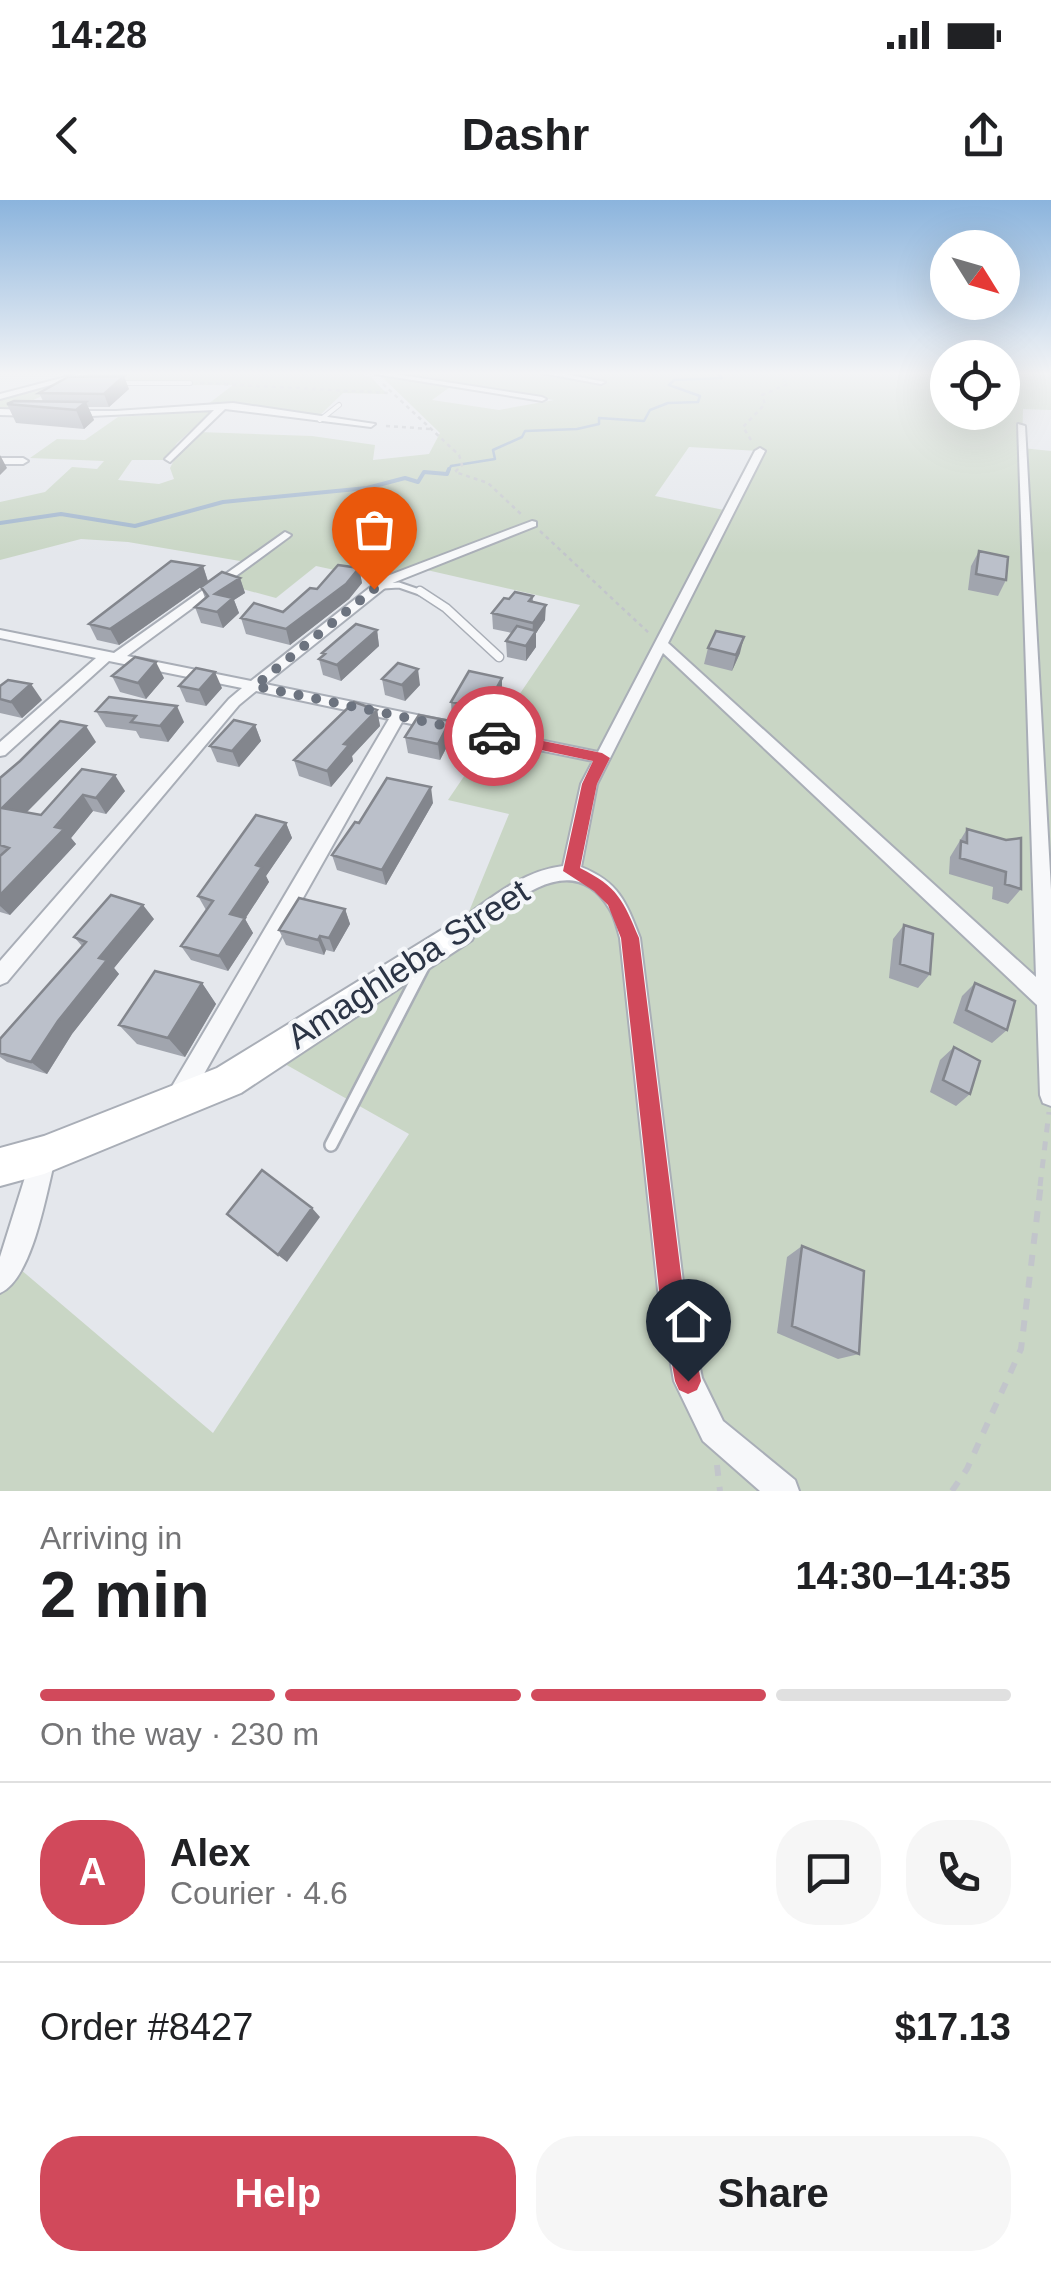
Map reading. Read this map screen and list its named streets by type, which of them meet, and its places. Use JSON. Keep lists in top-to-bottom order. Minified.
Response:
{"streets":{"street":["Amaghleba Street"]},"north":"bottom right","page":{"status":"14:28","header":"Dashr","heading":["2 min","Arriving in","14:30–14:35"],"panel":["Alex","Courier · 4.6","Order #8427","$17.13"],"bar":"On the way · 230 m","round":"A","buttons":["Help","Share"]}}
